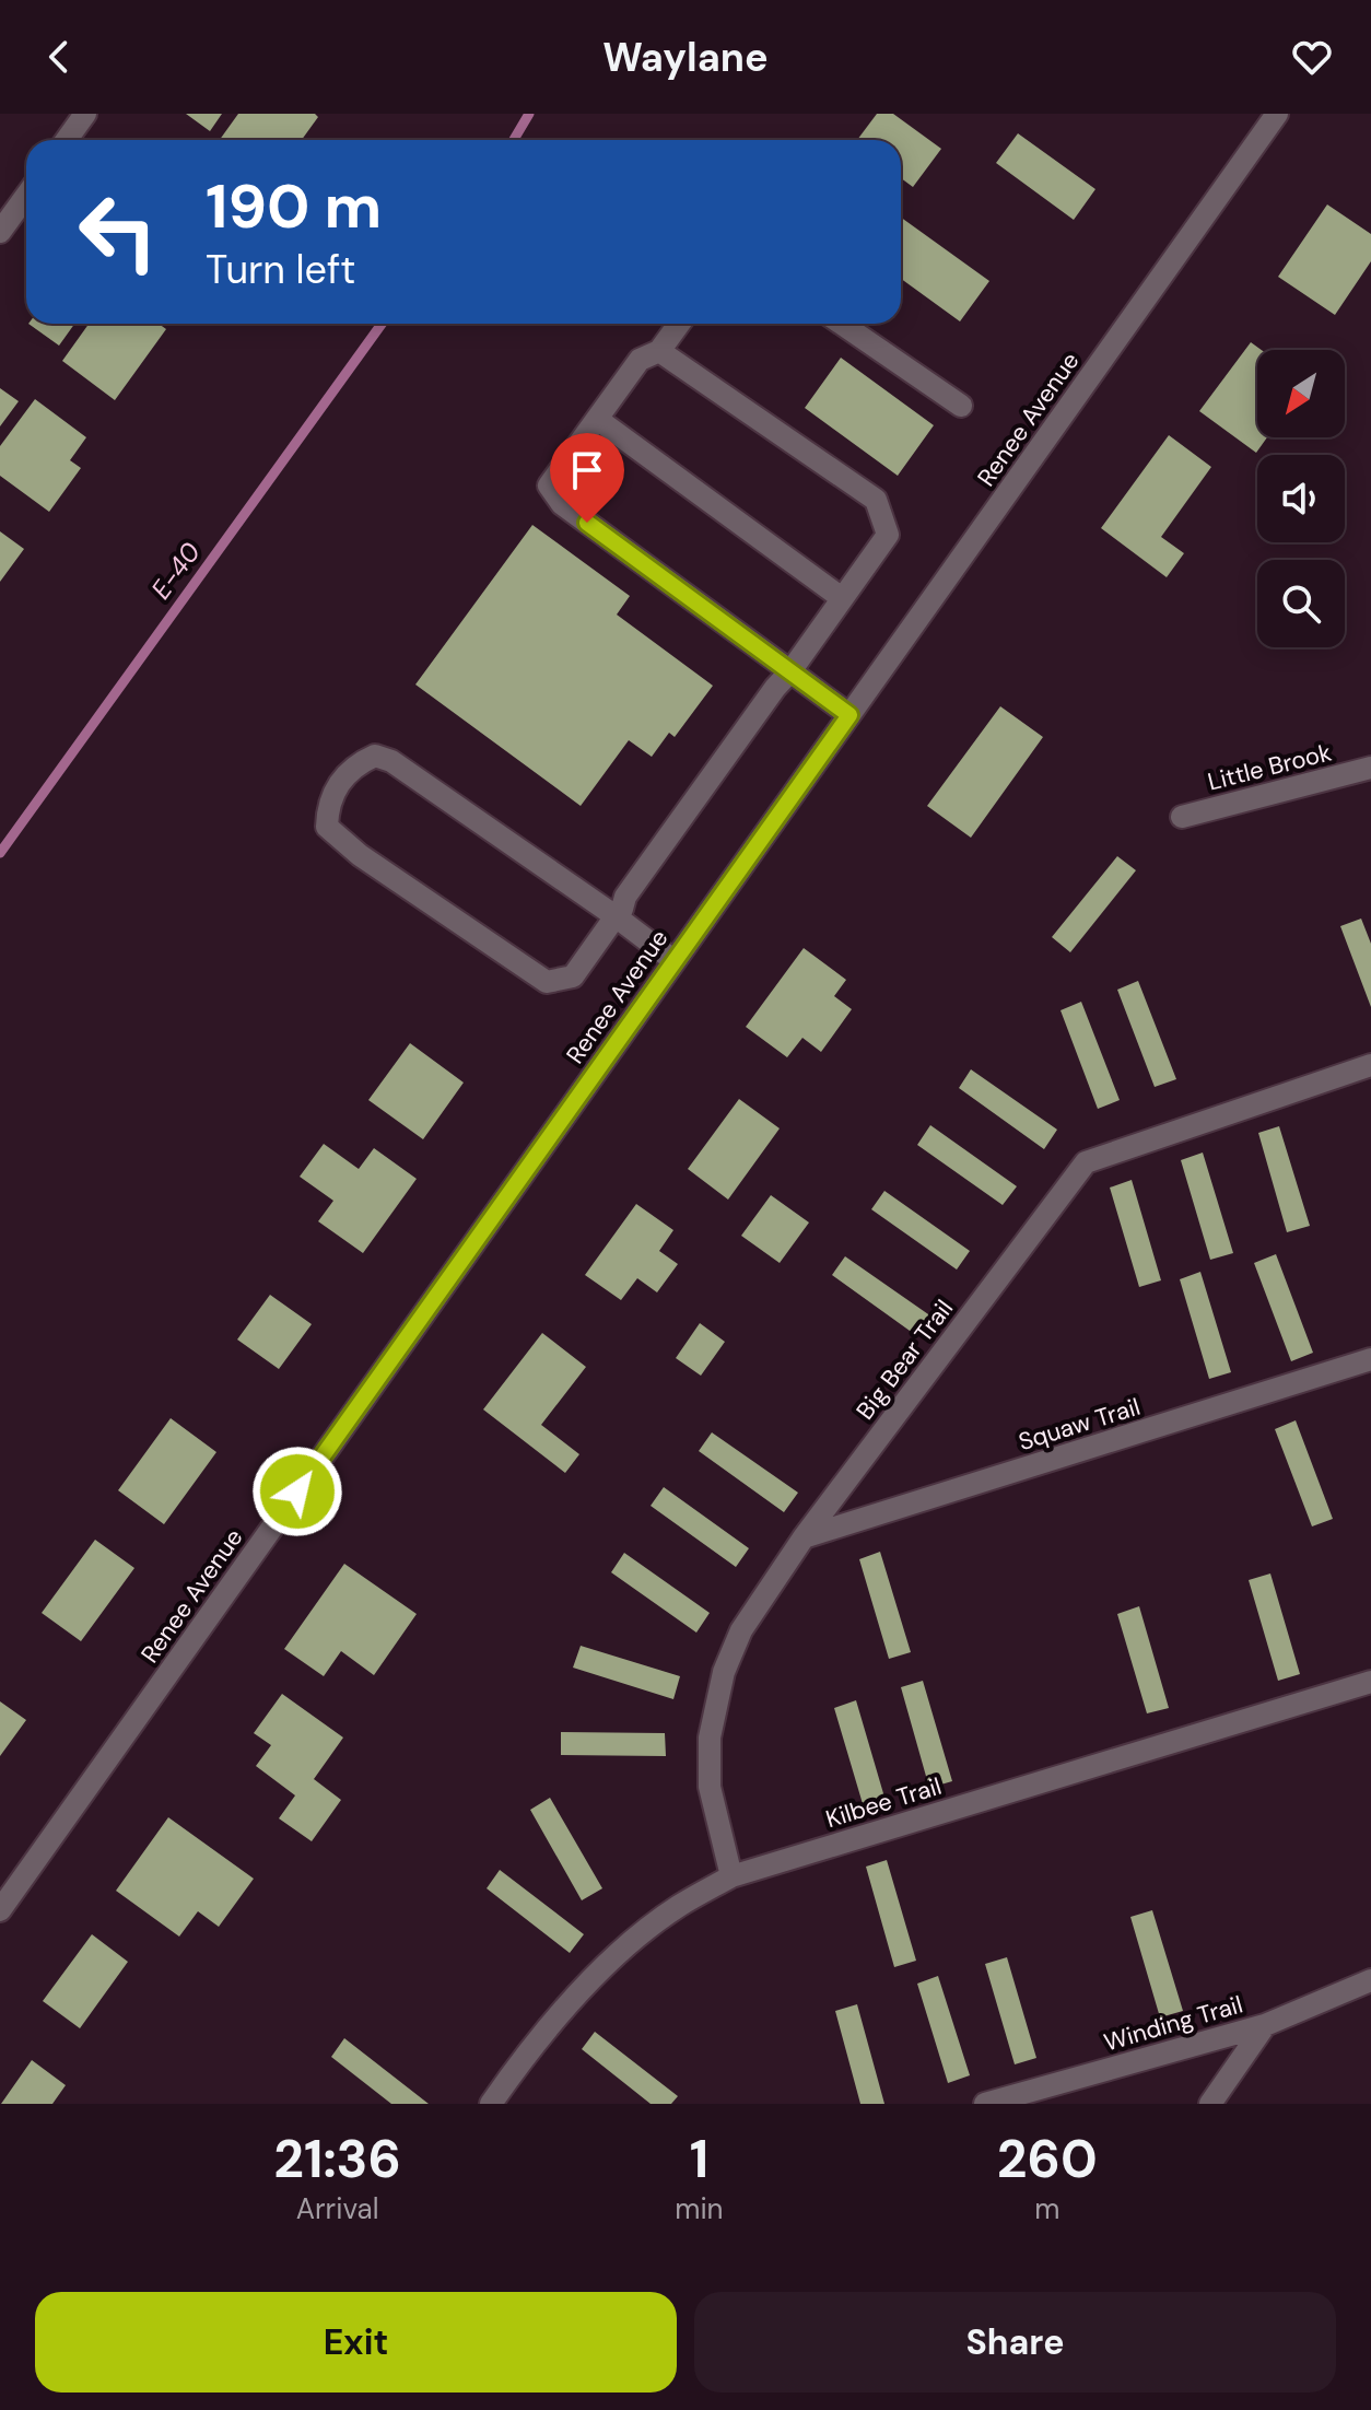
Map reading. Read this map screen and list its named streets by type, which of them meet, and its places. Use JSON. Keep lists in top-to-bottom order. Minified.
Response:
{"streets":{"street":["Renee Avenue","Little Brook","Big Bear Trail","Squaw Trail","Kilbee Trail","Winding Trail"]},"crossings":[["Big Bear Trail","Squaw Trail"],["Big Bear Trail","Kilbee Trail"]],"water":["E-40"],"north":"bottom left","page":{"header":"Waylane","turn":["190 m","Turn left"],"eta":["21:36","Arrival","1","min","260","m"],"buttons":["Exit","Share"]}}
